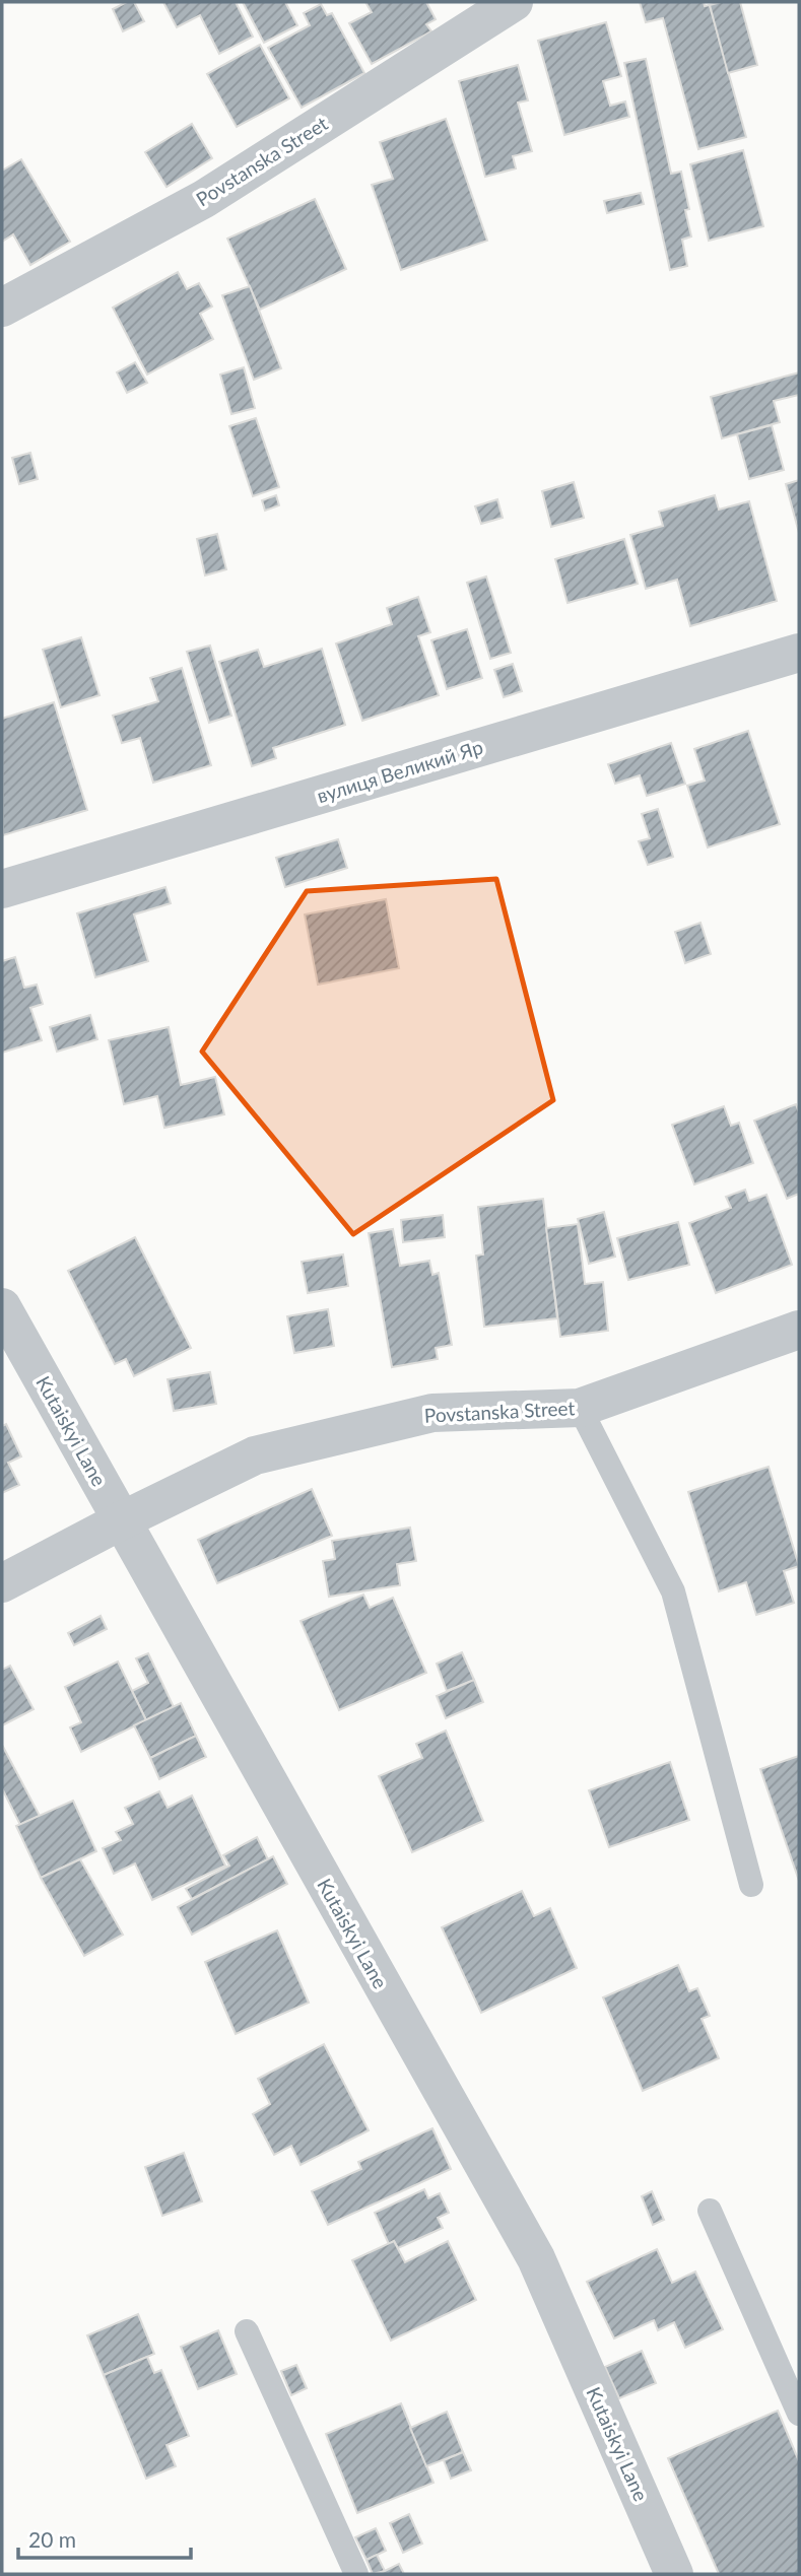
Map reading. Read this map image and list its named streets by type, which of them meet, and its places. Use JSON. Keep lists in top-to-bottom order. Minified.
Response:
{"streets":{"street":["Povstanska Street","вулиця Великий Яр","Kutaiskyi Lane"]},"crossings":[["Povstanska Street","Kutaiskyi Lane"]],"scale_bar":"20 m"}
